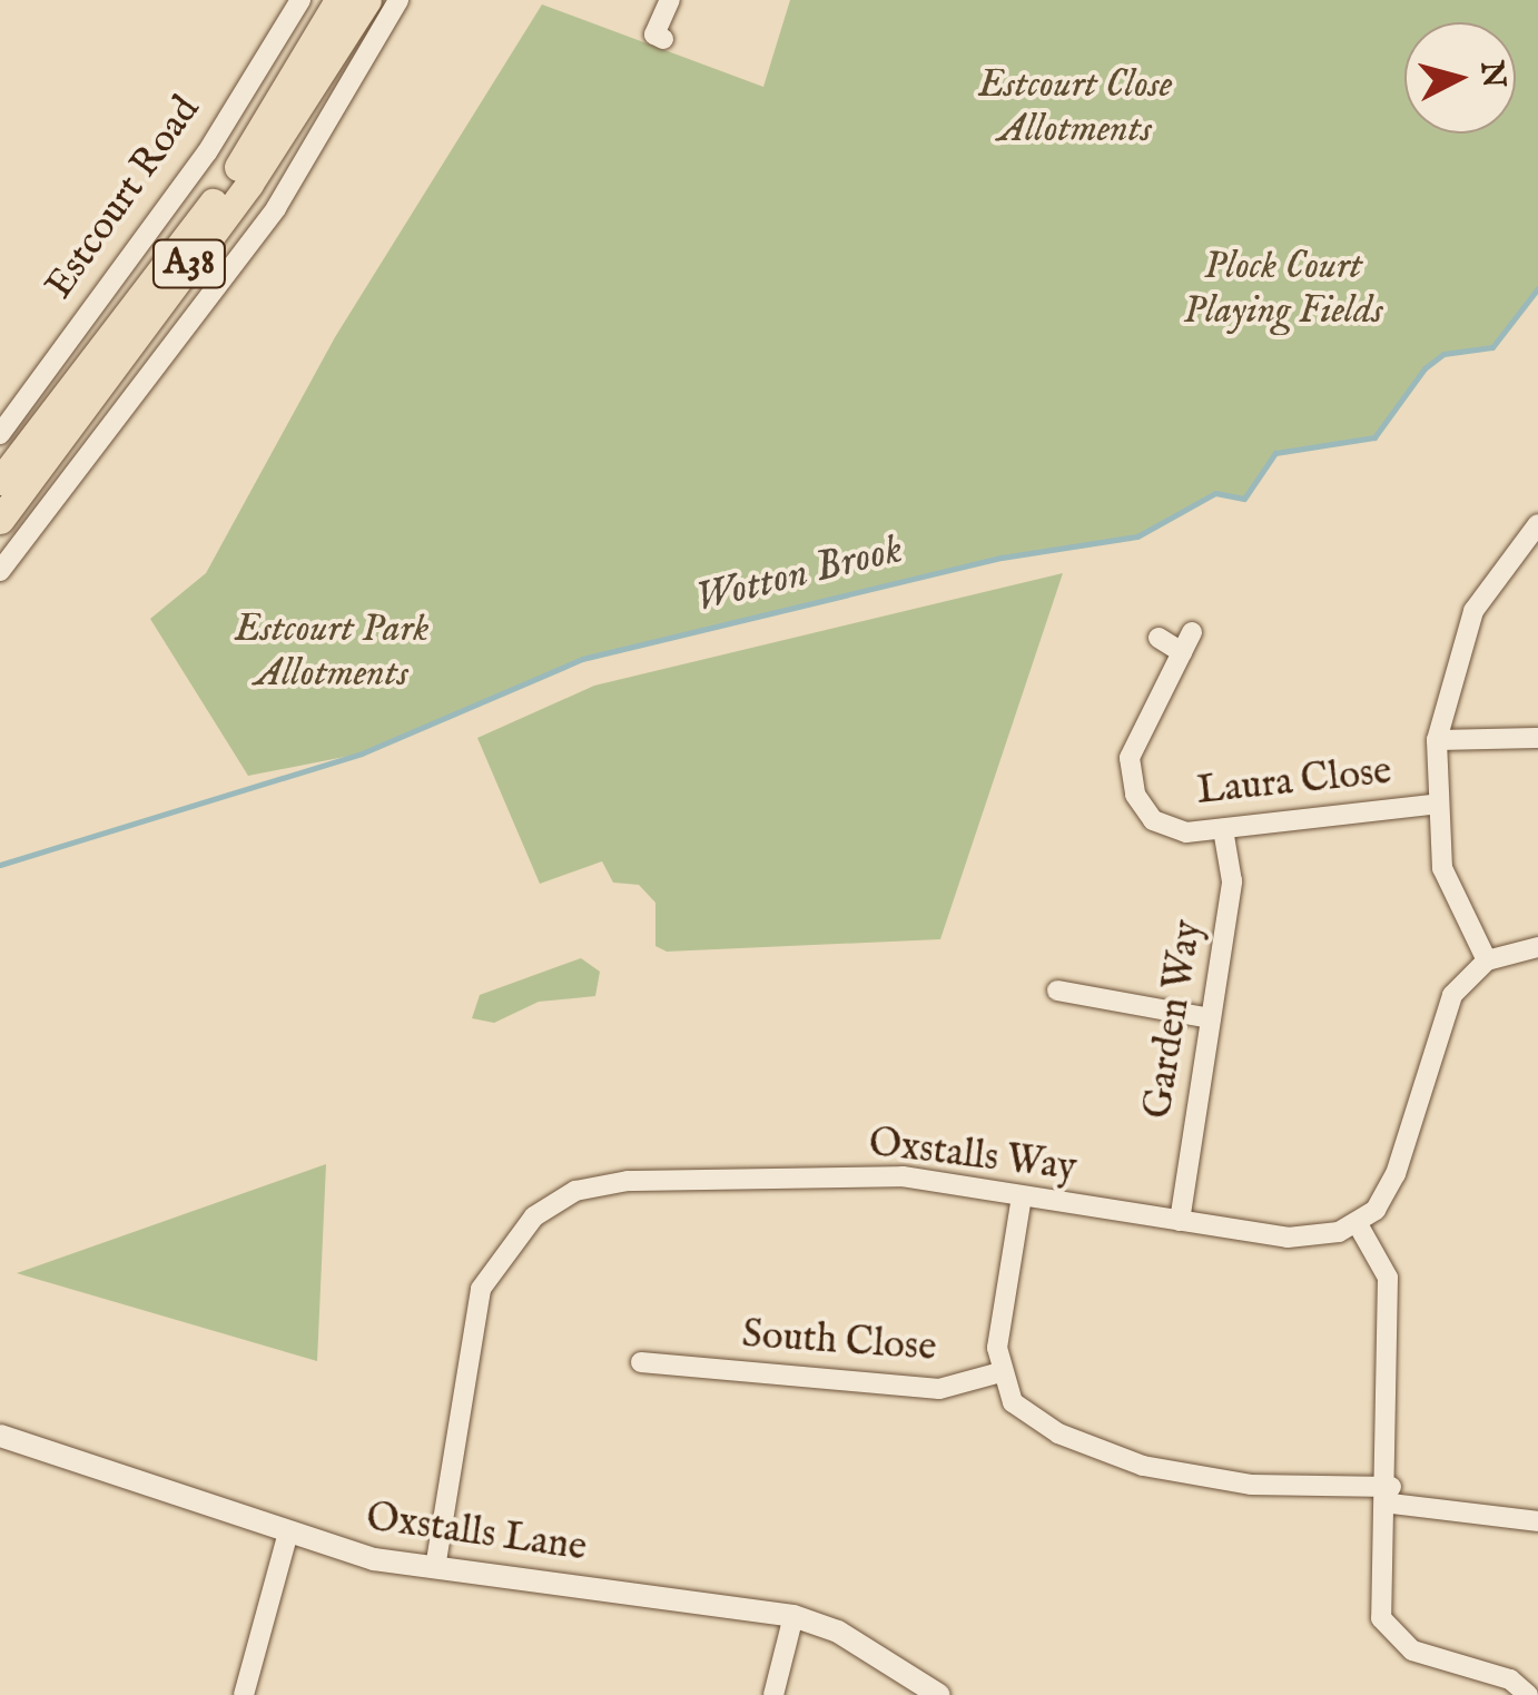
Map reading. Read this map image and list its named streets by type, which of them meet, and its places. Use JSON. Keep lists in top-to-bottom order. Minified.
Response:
{"streets":{"main road":["Estcourt Road","A38"],"street":["Laura Close","Garden Way","Oxstalls Way","South Close","Oxstalls Lane"]},"crossings":[["Laura Close","Garden Way"],["Garden Way","Oxstalls Way"],["Oxstalls Way","Oxstalls Lane"]],"water":["Wotton Brook"],"parks":["Estcourt Close Allotments","Plock Court Playing Fields","Estcourt Park Allotments"],"north":"right"}
